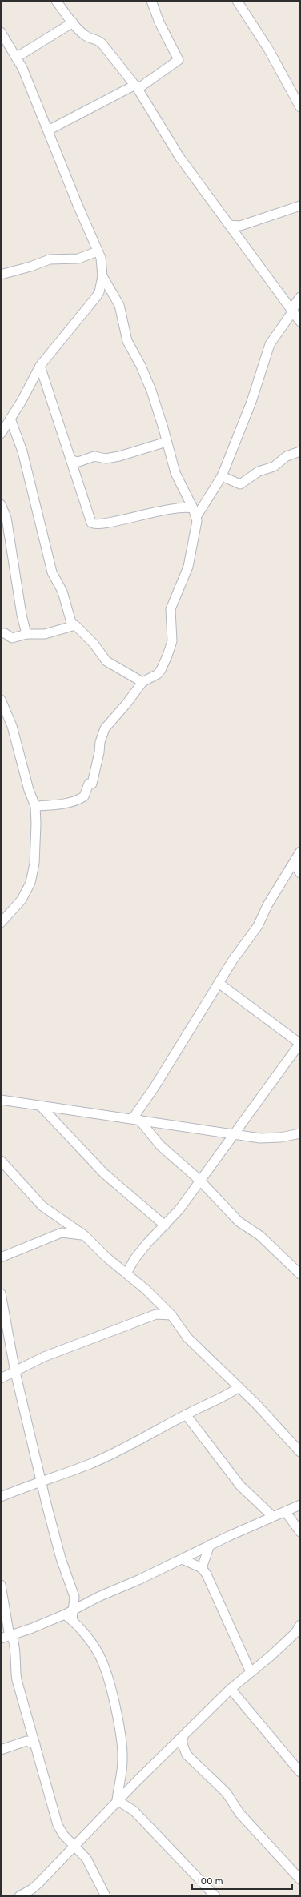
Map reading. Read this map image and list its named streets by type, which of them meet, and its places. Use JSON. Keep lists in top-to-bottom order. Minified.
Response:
{"scale_bar":"100 m"}
